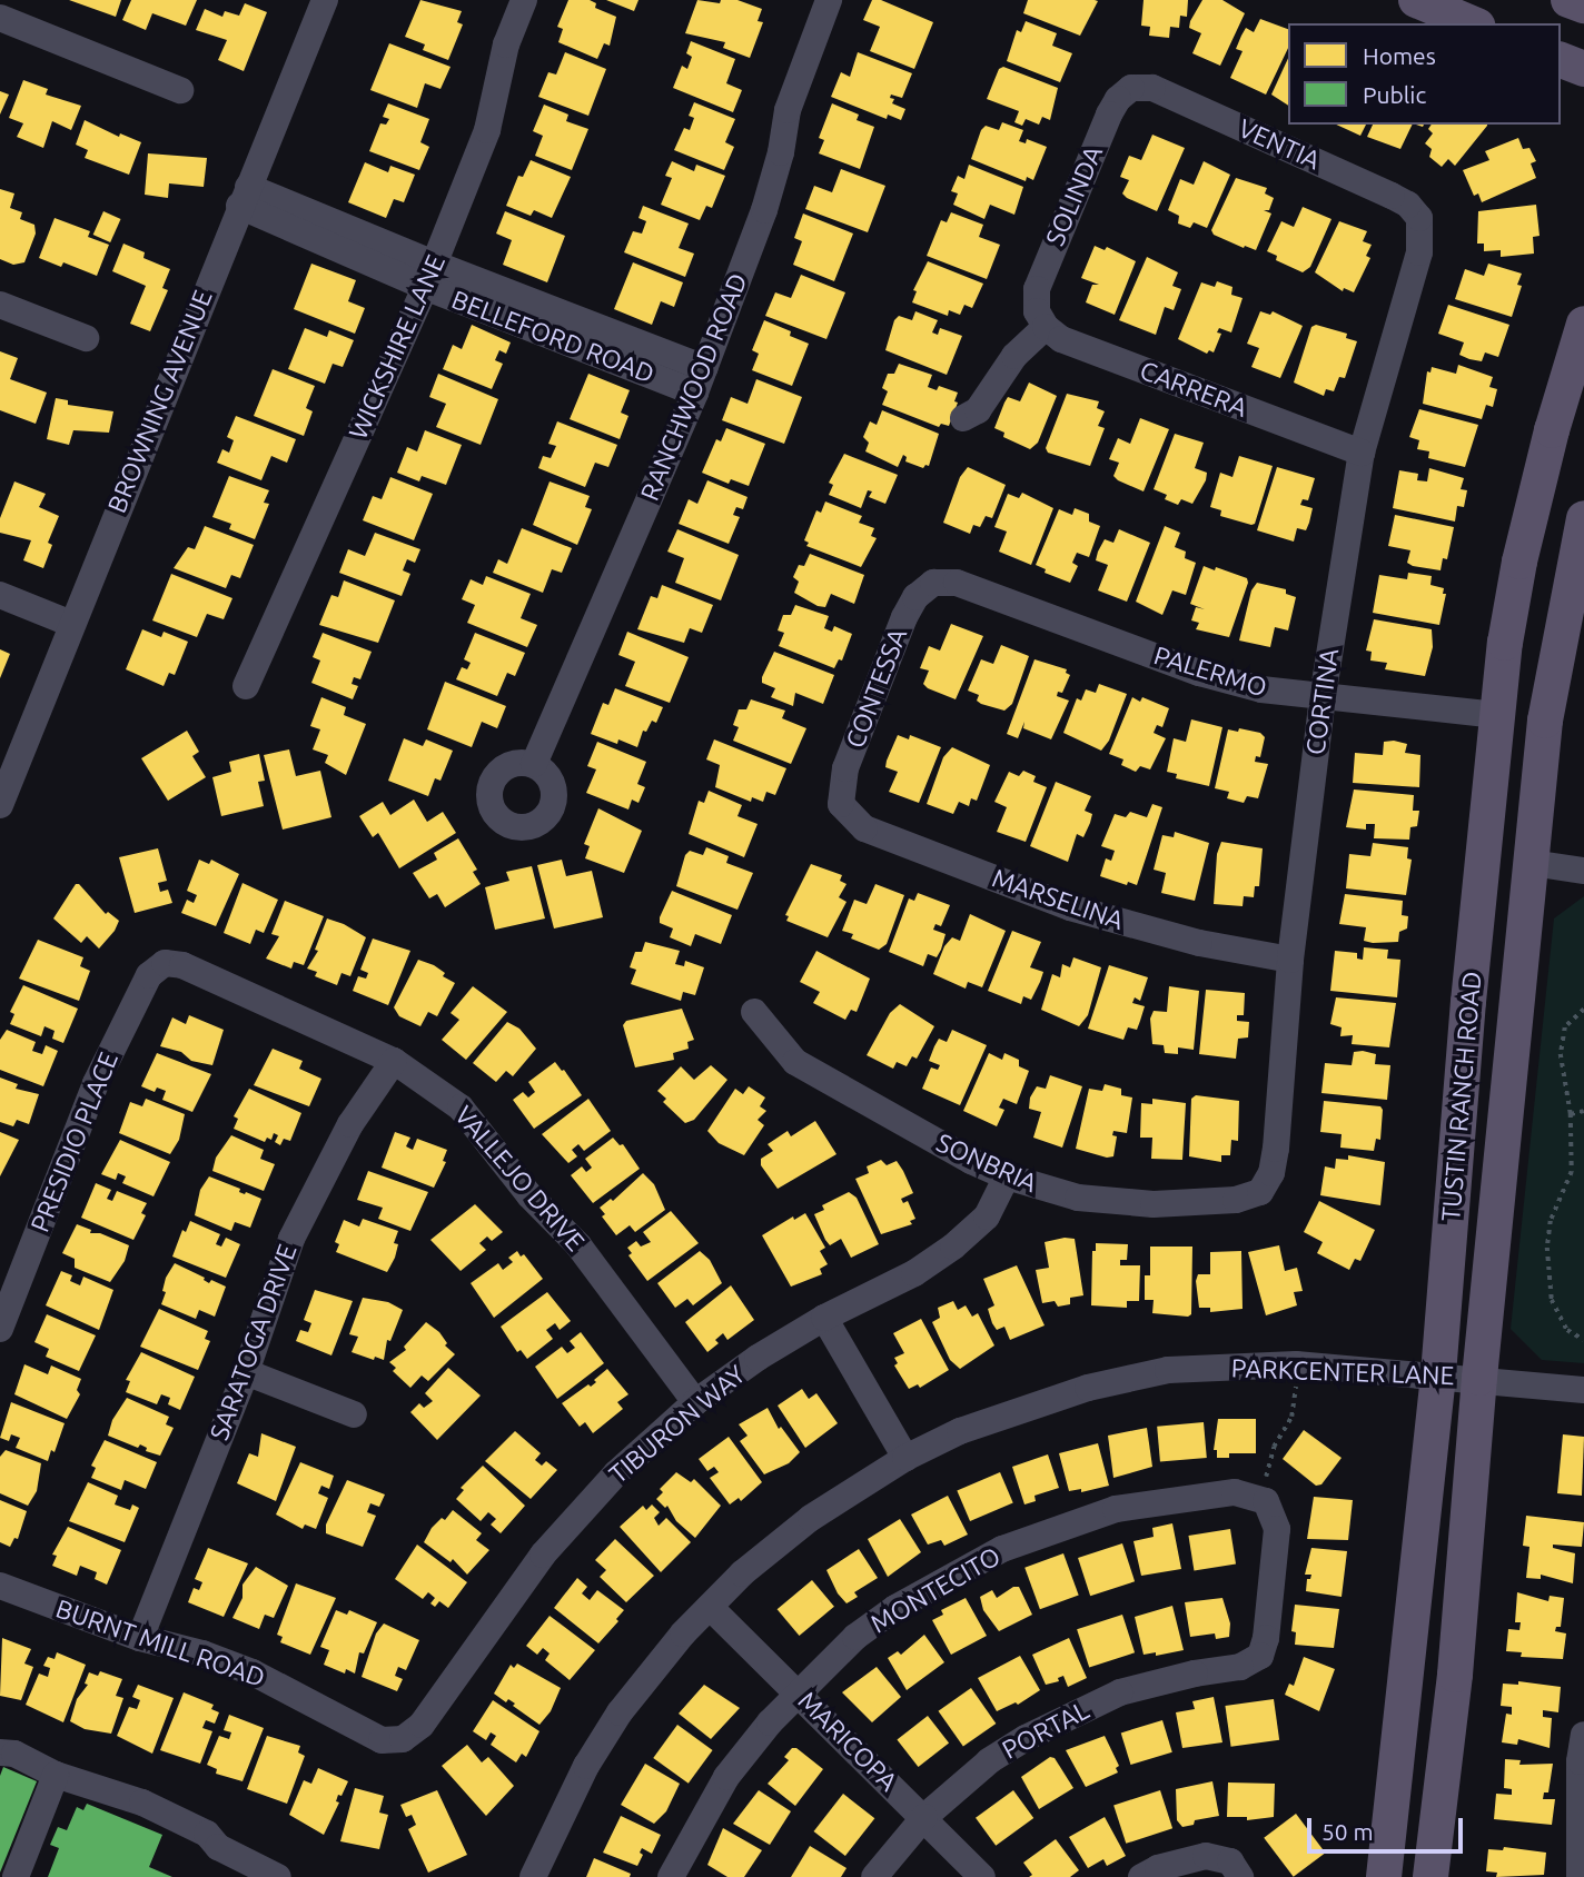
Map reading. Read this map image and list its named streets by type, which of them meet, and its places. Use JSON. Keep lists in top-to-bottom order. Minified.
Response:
{"streets":{"main road":["TUSTIN RANCH ROAD"],"street":["VENTIA","SOLINDA","BELLEFORD ROAD","WICKSHIRE LANE","RANCHWOOD ROAD","CARRERA","BROWNING AVENUE","PALERMO","CONTESSA","CORTINA","MARSELINA","PRESIDIO PLACE","SONBRIA","VALLEJO DRIVE","SARATOGA DRIVE","PARKCENTER LANE","TIBURON WAY","MONTECITO","BURNT MILL ROAD","PORTAL","MARICOPA"]},"crossings":[["VENTIA","SOLINDA"],["VENTIA","CORTINA"],["SOLINDA","CARRERA"],["BELLEFORD ROAD","WICKSHIRE LANE"],["BELLEFORD ROAD","RANCHWOOD ROAD"],["BELLEFORD ROAD","BROWNING AVENUE"],["CARRERA","CORTINA"],["PALERMO","CONTESSA"],["PALERMO","CORTINA"],["PALERMO","TUSTIN RANCH ROAD"],["CONTESSA","MARSELINA"],["CORTINA","MARSELINA"],["CORTINA","SONBRIA"],["TUSTIN RANCH ROAD","PARKCENTER LANE"],["PRESIDIO PLACE","VALLEJO DRIVE"],["SONBRIA","TIBURON WAY"],["VALLEJO DRIVE","SARATOGA DRIVE"],["VALLEJO DRIVE","TIBURON WAY"],["SARATOGA DRIVE","BURNT MILL ROAD"],["PARKCENTER LANE","MARICOPA"],["TIBURON WAY","BURNT MILL ROAD"],["MONTECITO","PORTAL"],["MONTECITO","MARICOPA"],["PORTAL","MARICOPA"]],"legend":["Homes","Public"],"scale_bar":"50 m"}
